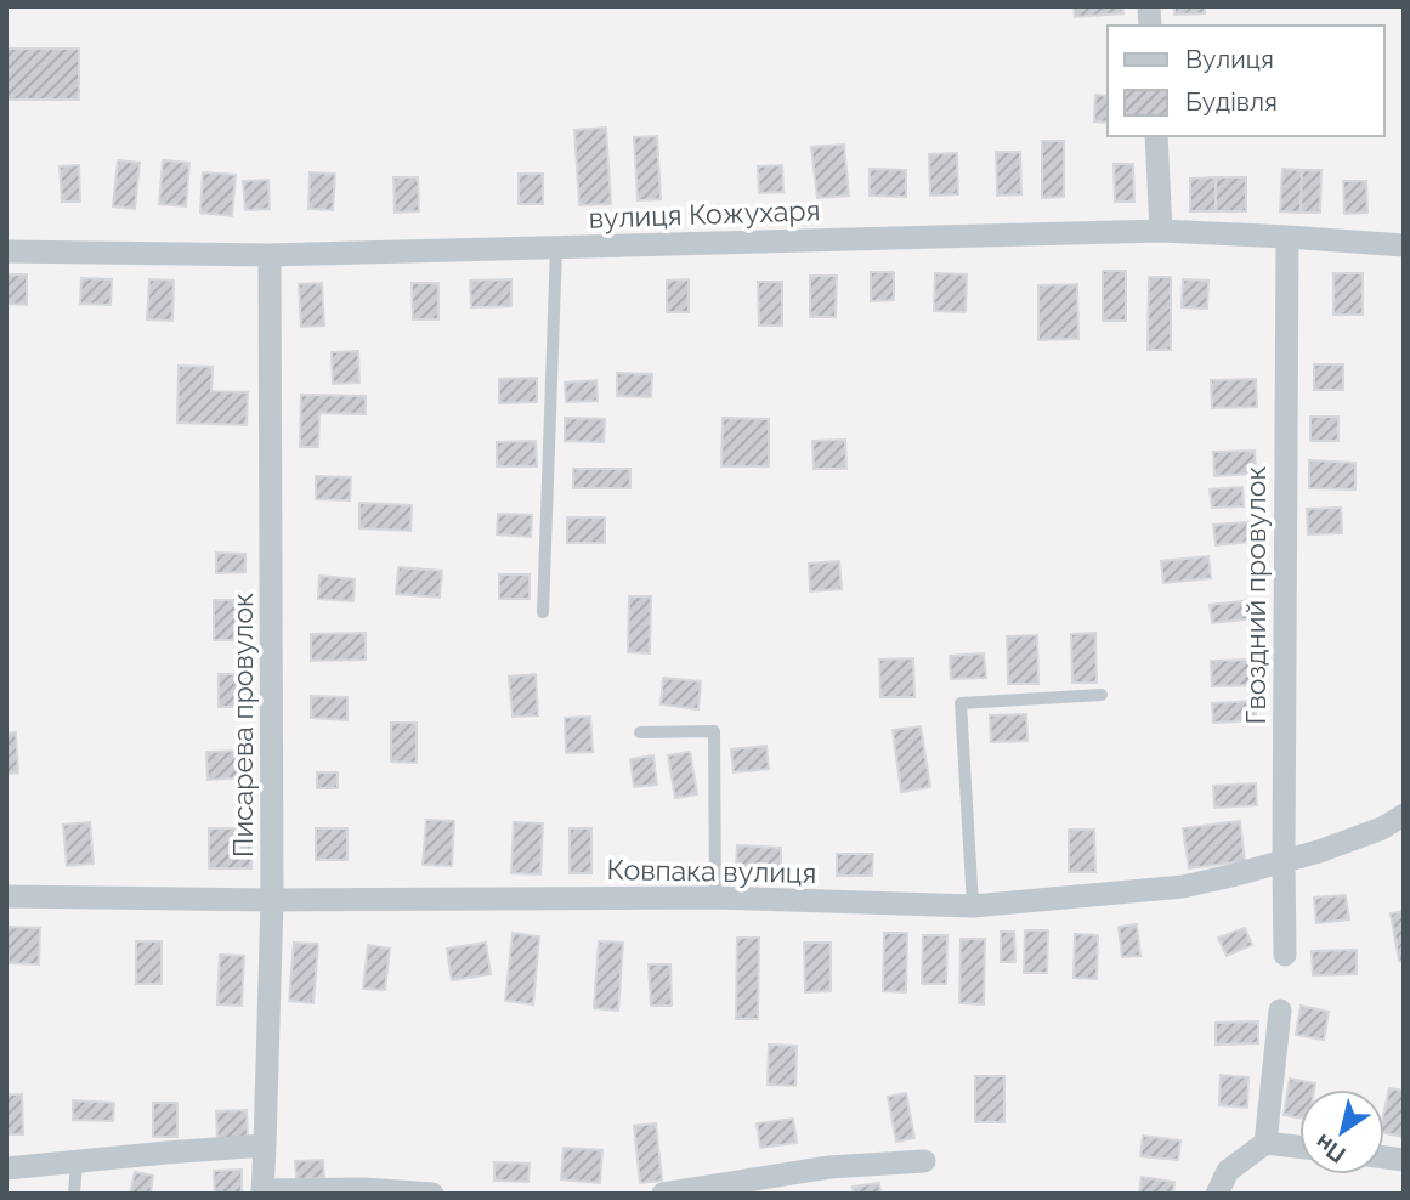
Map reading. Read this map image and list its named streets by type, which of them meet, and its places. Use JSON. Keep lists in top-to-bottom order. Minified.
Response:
{"streets":{"street":["вулиця Кожухаря","Гвоздний провулок","Писарева провулок","Ковпака вулиця"]},"crossings":[["вулиця Кожухаря","Гвоздний провулок"],["вулиця Кожухаря","Писарева провулок"],["Гвоздний провулок","Ковпака вулиця"],["Писарева провулок","Ковпака вулиця"]],"legend":["Вулиця","Будівля"],"north":"bottom left"}
